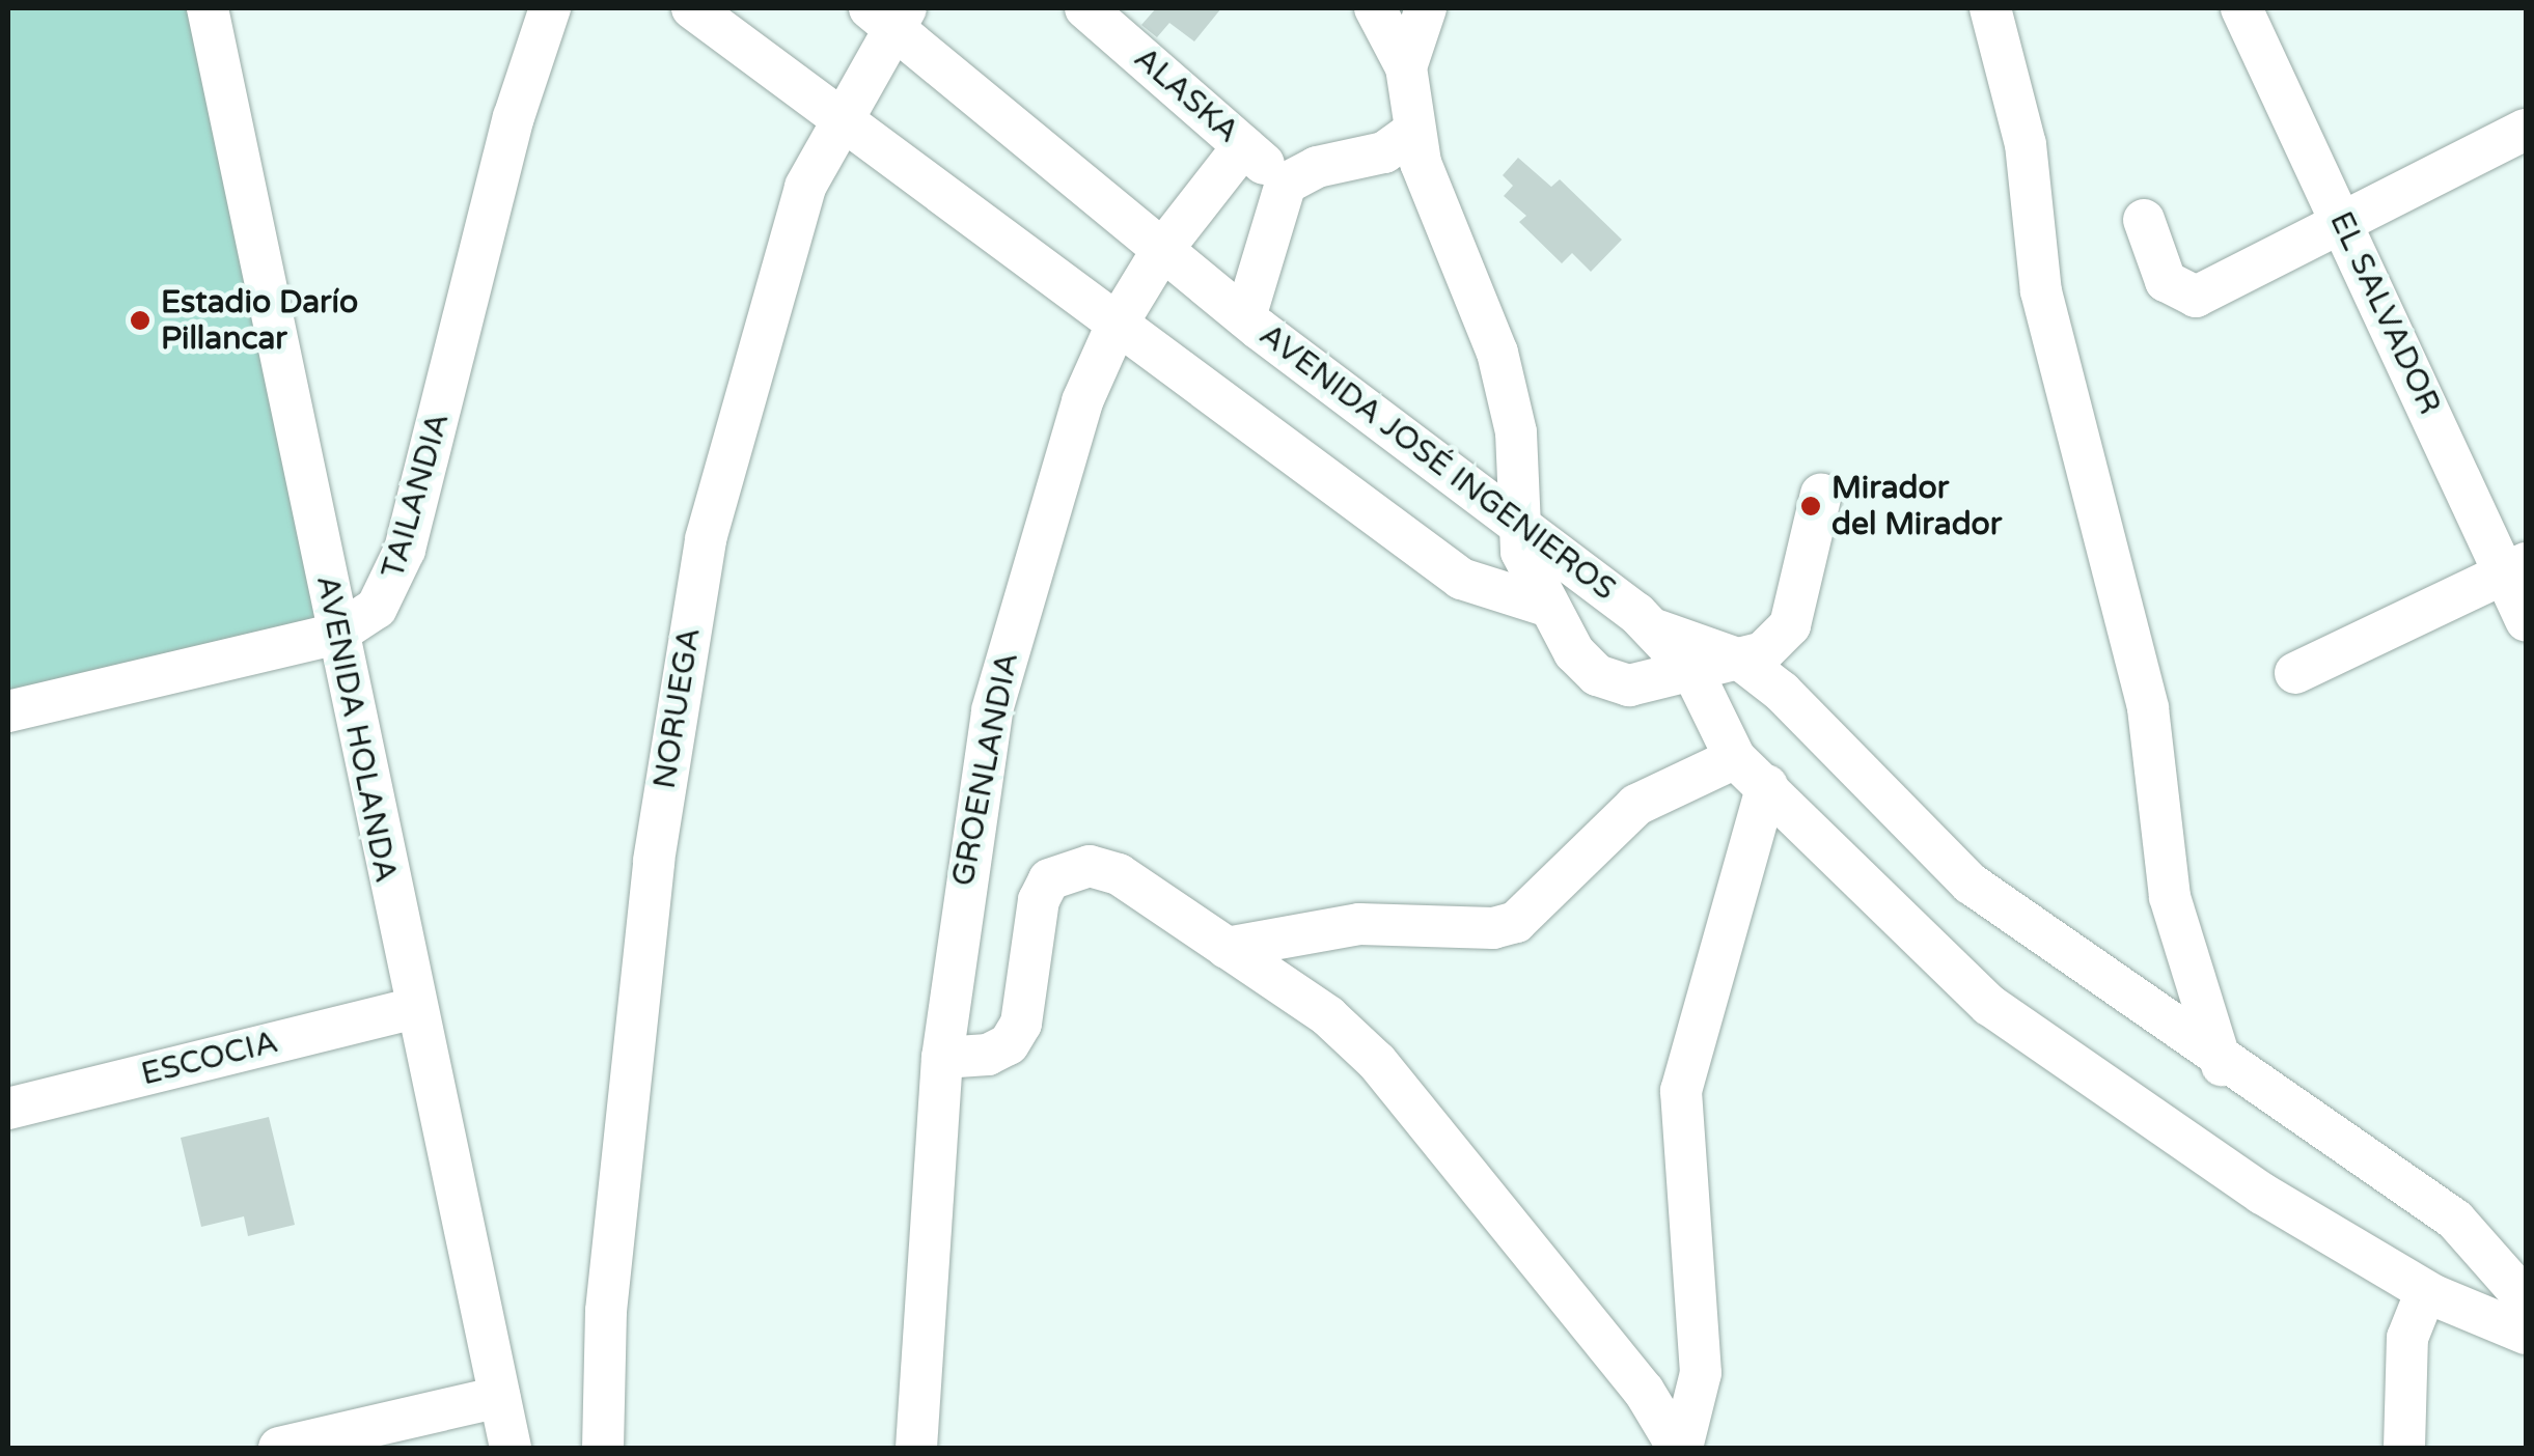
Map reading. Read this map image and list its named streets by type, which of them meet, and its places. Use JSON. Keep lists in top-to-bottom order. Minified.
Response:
{"streets":{"street":["ALASKA","EL SALVADOR","AVENIDA JOSÉ INGENIEROS","TAILANDIA","NORUEGA","AVENIDA HOLANDA","GROENLANDIA","ESCOCIA"]},"crossings":[["ALASKA","GROENLANDIA"],["AVENIDA JOSÉ INGENIEROS","NORUEGA"],["AVENIDA JOSÉ INGENIEROS","GROENLANDIA"],["TAILANDIA","AVENIDA HOLANDA"],["AVENIDA HOLANDA","ESCOCIA"]],"places":["Estadio Darío Pillancar","Mirador del Mirador"]}
